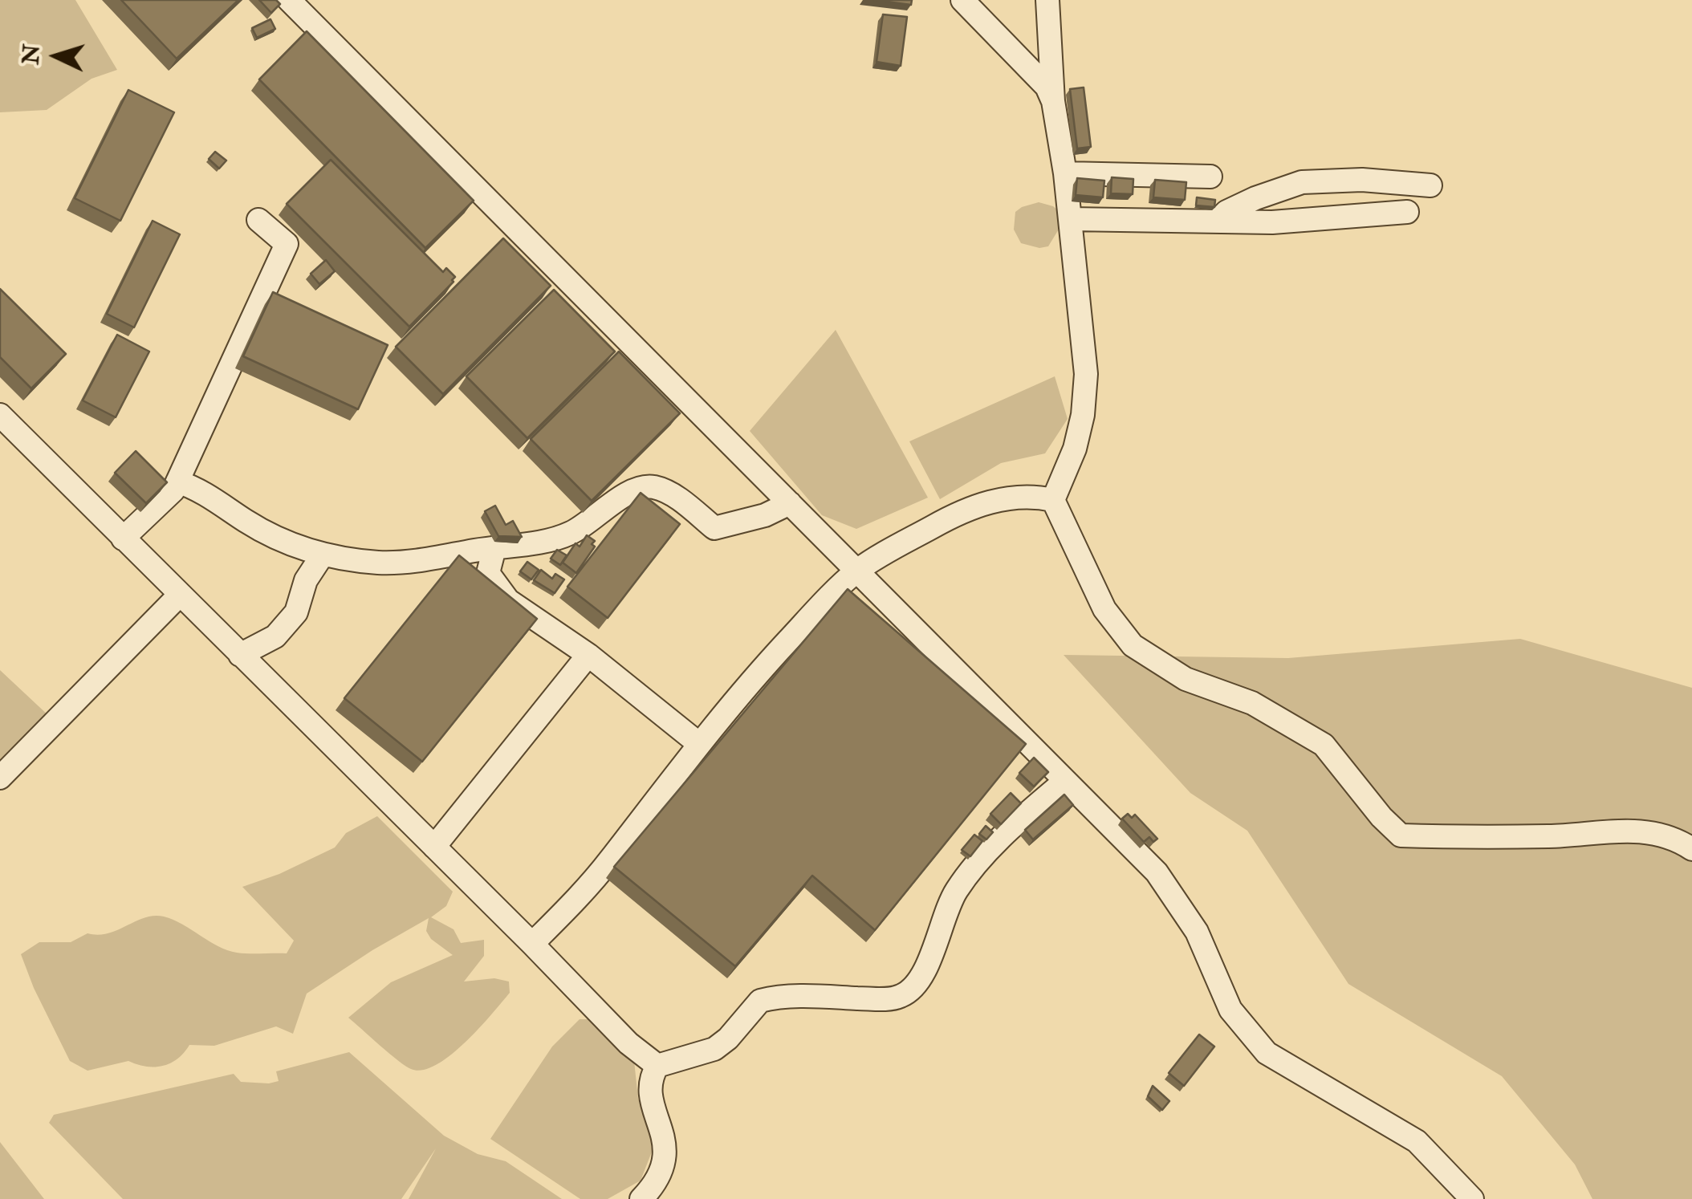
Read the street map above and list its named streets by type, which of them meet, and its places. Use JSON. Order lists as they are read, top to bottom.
{
  "north": "left"
}
